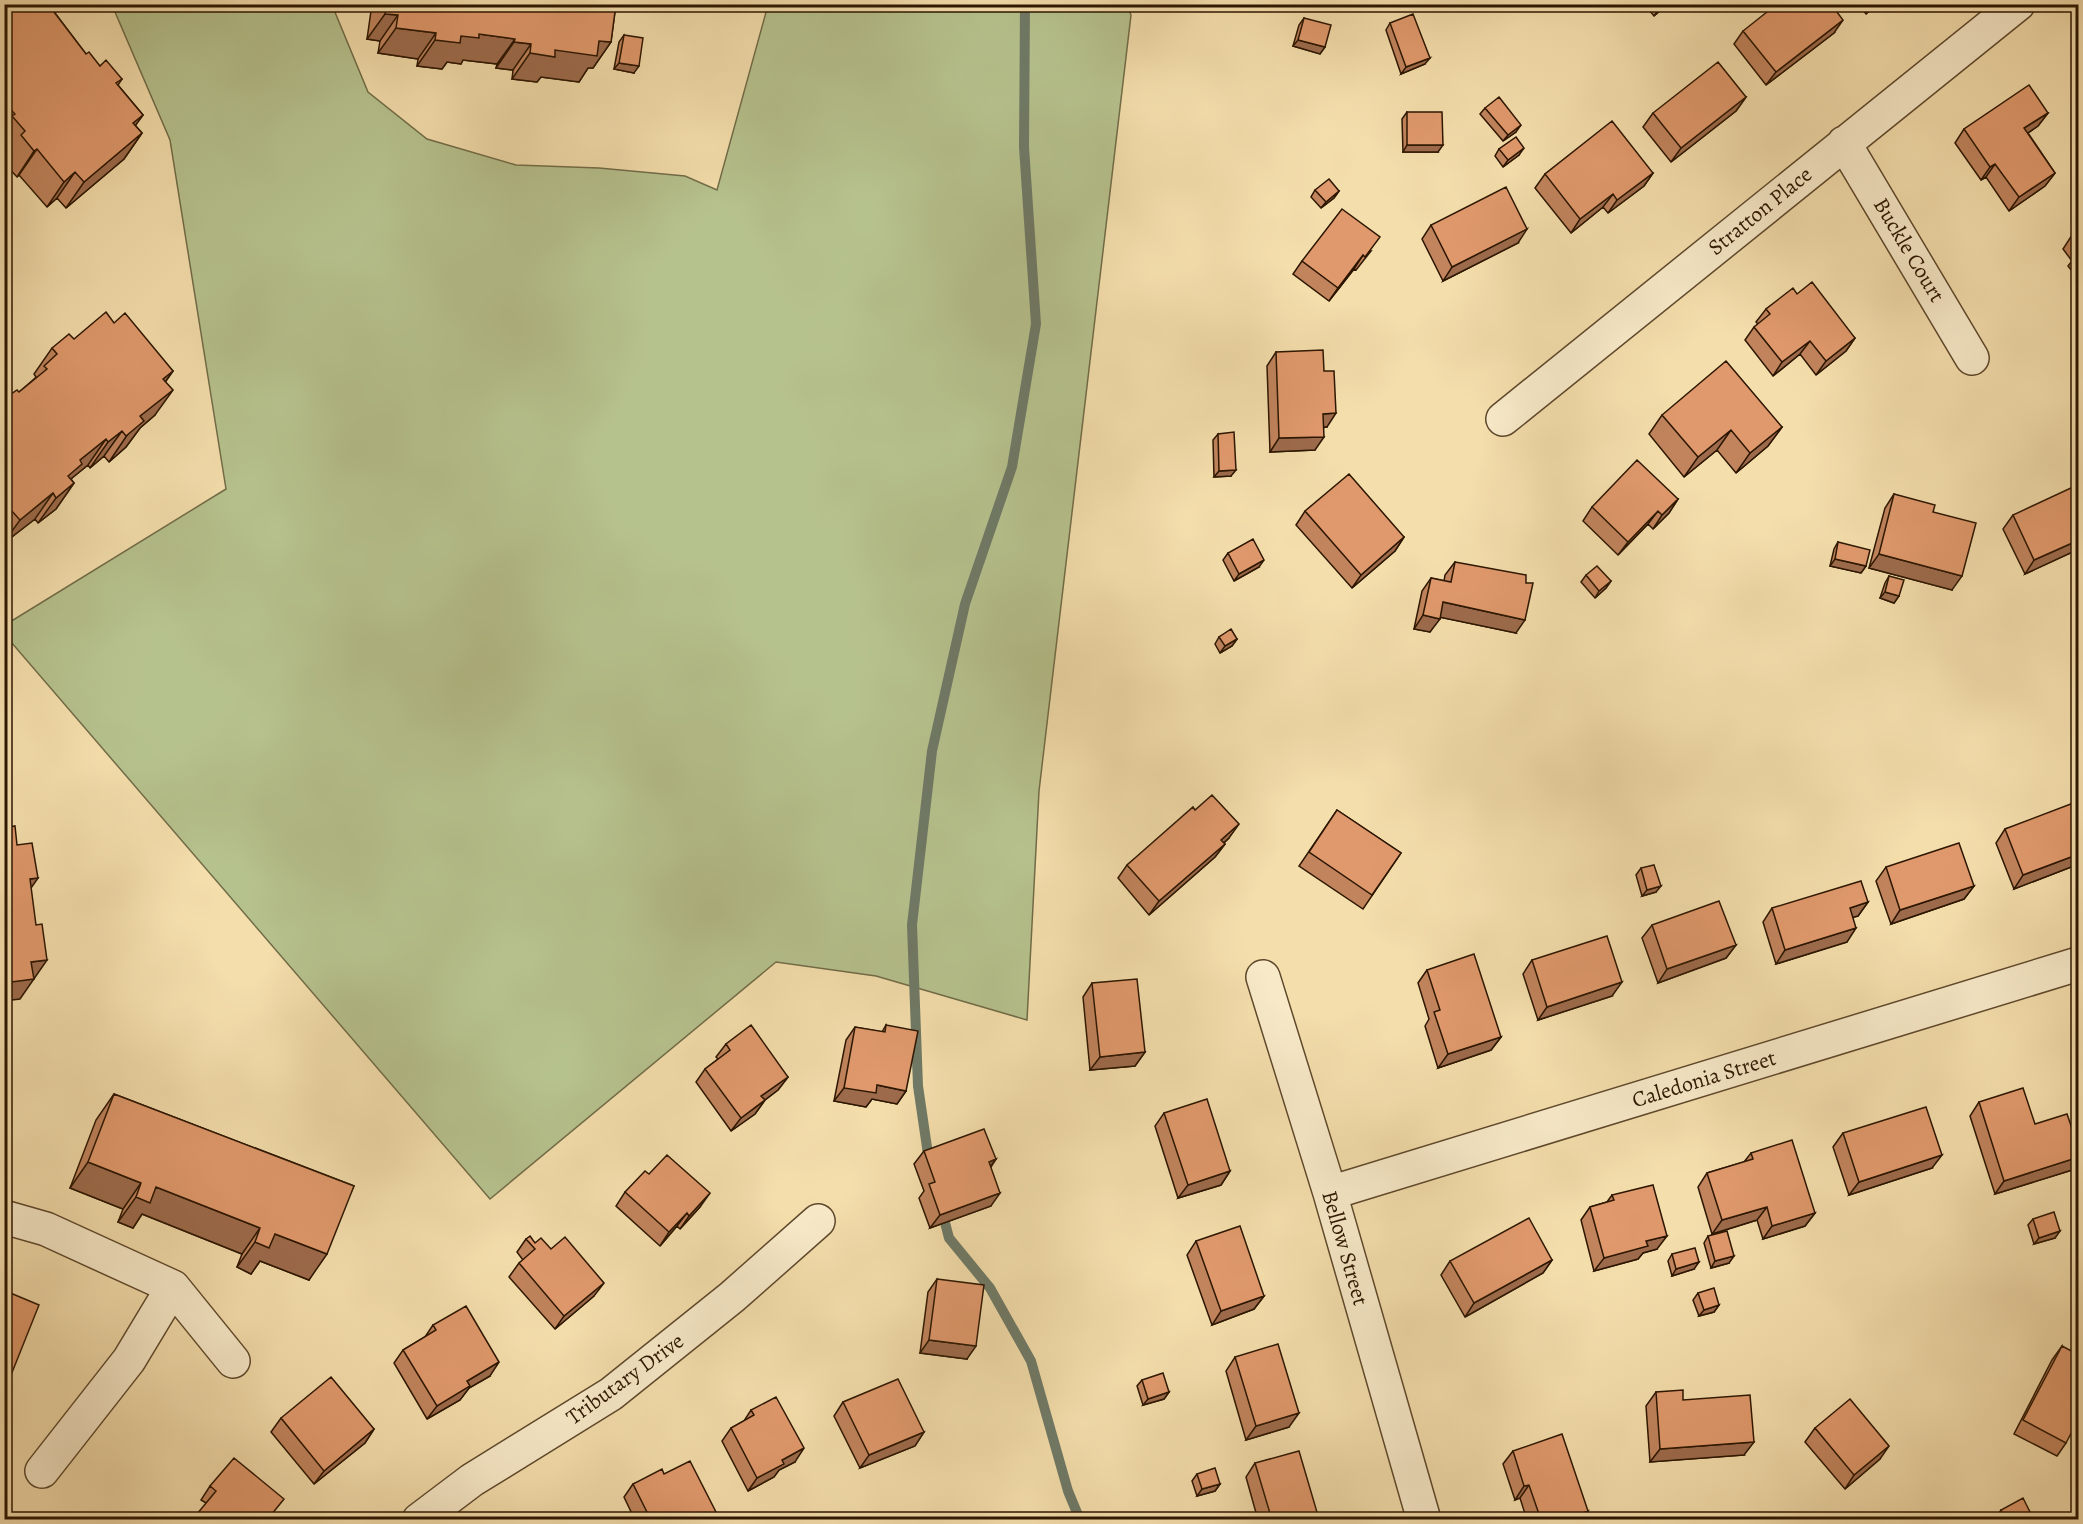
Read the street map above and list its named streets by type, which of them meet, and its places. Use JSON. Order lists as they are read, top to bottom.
{
  "streets": {
    "street": [
      "Stratton Place",
      "Buckle Court",
      "Caledonia Street",
      "Bellow Street",
      "Tributary Drive"
    ]
  },
  "crossings": [
    ["Stratton Place", "Buckle Court"],
    ["Caledonia Street", "Bellow Street"]
  ]
}
